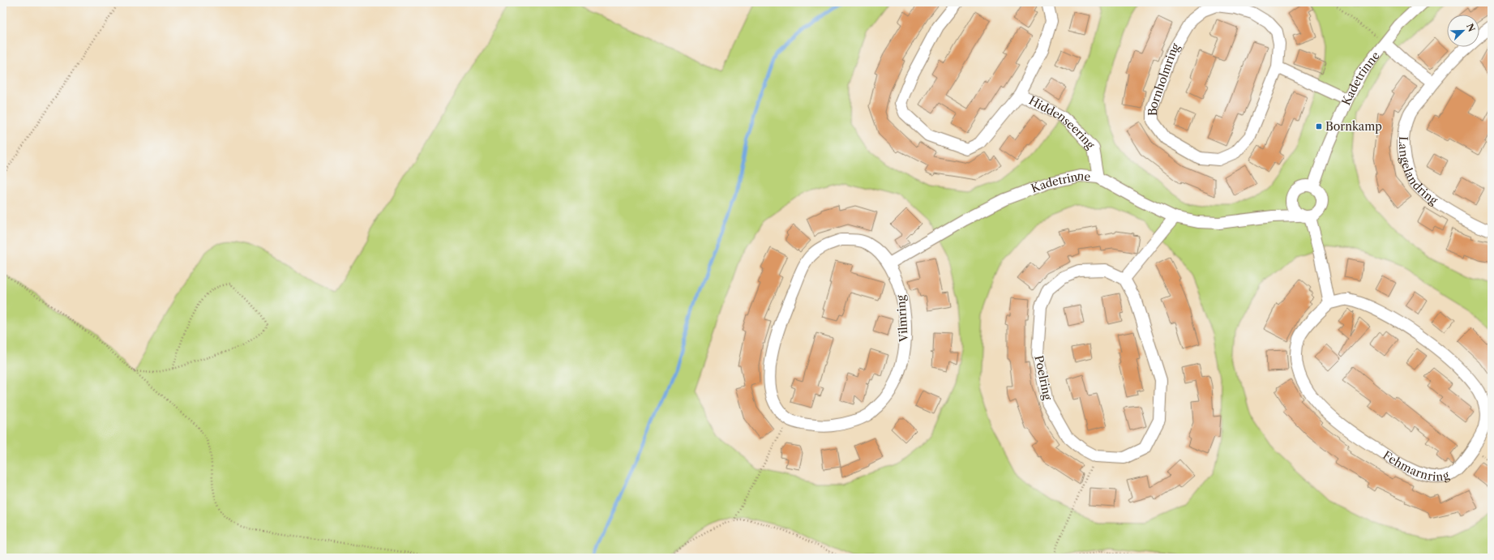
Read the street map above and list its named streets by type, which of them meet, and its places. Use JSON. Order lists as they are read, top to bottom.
{
  "streets": {
    "street": [
      "Kadetrinne",
      "Bornholmring",
      "Hiddenseering",
      "Langelandring",
      "Vilmring",
      "Poelring",
      "Fehmarnring"
    ]
  },
  "crossings": [
    ["Kadetrinne", "Hiddenseering"],
    ["Kadetrinne", "Vilmring"]
  ],
  "places": {
    "transit": ["Bornkamp"]
  },
  "north": "top right"
}
